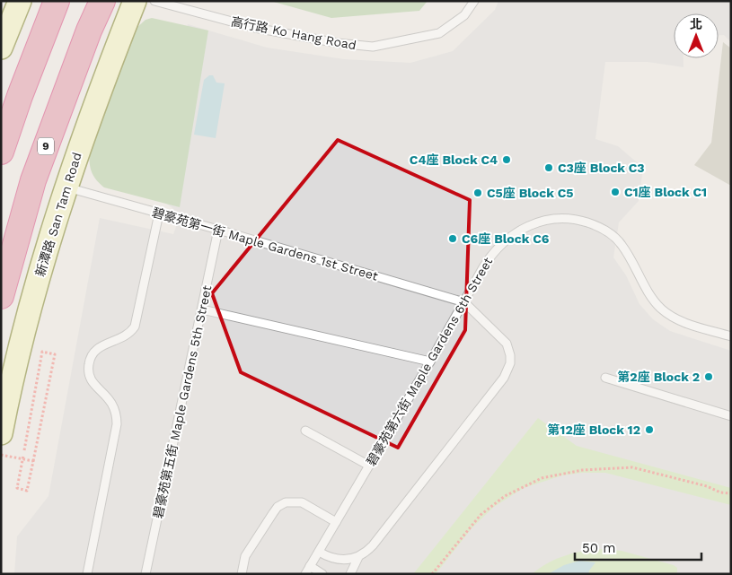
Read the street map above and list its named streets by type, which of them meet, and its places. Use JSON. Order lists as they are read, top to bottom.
{
  "streets": {
    "highway": ["9"],
    "street": ["新潭路 San Tam Road"],
    "lane": [
      "高行路 Ko Hang Road",
      "碧豪苑第一街 Maple Gardens 1st Street",
      "碧豪苑第六街 Maple Gardens 6th Street",
      "碧豪苑第五街 Maple Gardens 5th Street"
    ]
  },
  "crossings": [
    ["新潭路 San Tam Road", "碧豪苑第一街 Maple Gardens 1st Street"],
    ["碧豪苑第一街 Maple Gardens 1st Street", "碧豪苑第六街 Maple Gardens 6th Street"],
    ["碧豪苑第一街 Maple Gardens 1st Street", "碧豪苑第五街 Maple Gardens 5th Street"]
  ],
  "places": [
    "C4座 Block C4",
    "C3座 Block C3",
    "C1座 Block C1",
    "C5座 Block C5",
    "C6座 Block C6",
    "第2座 Block 2",
    "第12座 Block 12"
  ],
  "scale_bar": "50 m",
  "north": "top"
}
